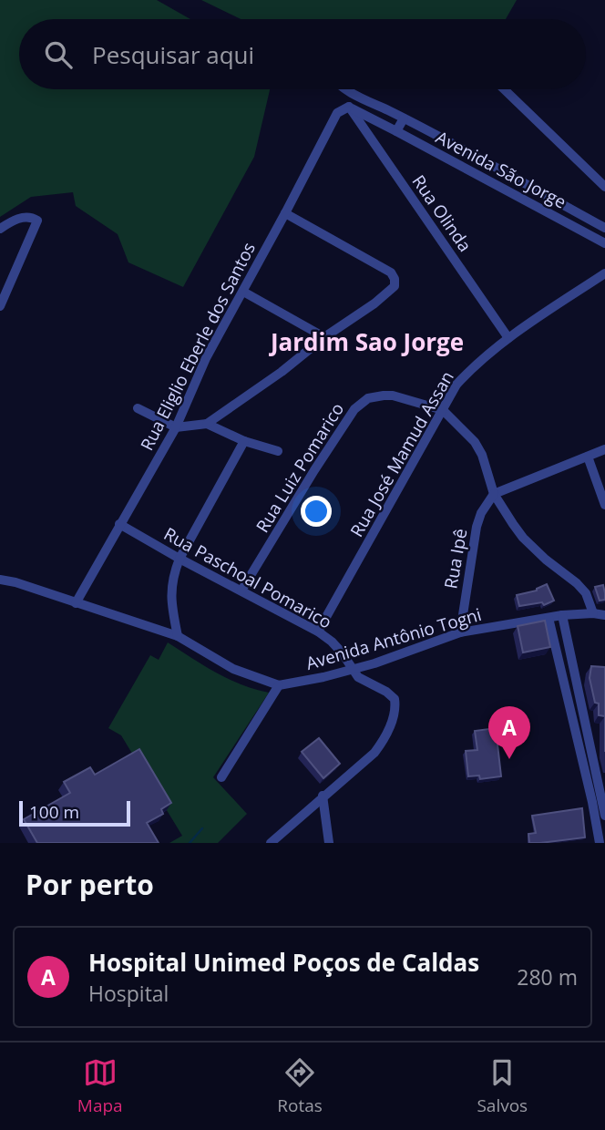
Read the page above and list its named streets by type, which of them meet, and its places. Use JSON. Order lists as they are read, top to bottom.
{
  "streets": {
    "street": [
      "Avenida São Jorge",
      "Rua Olinda",
      "Rua Eliglio Eberle dos Santos",
      "Rua José Mamud Assan",
      "Rua Luiz Pomarico",
      "Rua Ipê",
      "Rua Paschoal Pomarico",
      "Avenida Antônio Togni"
    ]
  },
  "crossings": [
    ["Avenida São Jorge", "Rua Olinda"],
    ["Avenida São Jorge", "Rua Eliglio Eberle dos Santos"],
    ["Rua Olinda", "Rua Eliglio Eberle dos Santos"],
    ["Rua Olinda", "Rua José Mamud Assan"],
    ["Rua Eliglio Eberle dos Santos", "Rua Paschoal Pomarico"],
    ["Rua José Mamud Assan", "Rua Luiz Pomarico"],
    ["Rua José Mamud Assan", "Rua Paschoal Pomarico"],
    ["Rua Luiz Pomarico", "Rua Paschoal Pomarico"],
    ["Rua Ipê", "Avenida Antônio Togni"],
    ["Rua Paschoal Pomarico", "Avenida Antônio Togni"]
  ],
  "districts": ["Jardim Sao Jorge"],
  "scale_bar": "100 m",
  "page": {
    "search": "Pesquisar aqui",
    "pins": "A",
    "scale": "100 m",
    "heading": "Por perto",
    "list": [
      {
        "mark": "A",
        "name": "Hospital Unimed Poços de Caldas",
        "note": "Hospital",
        "value": "280 m"
      }
    ],
    "nav": ["Mapa", "Rotas", "Salvos"]
  }
}
